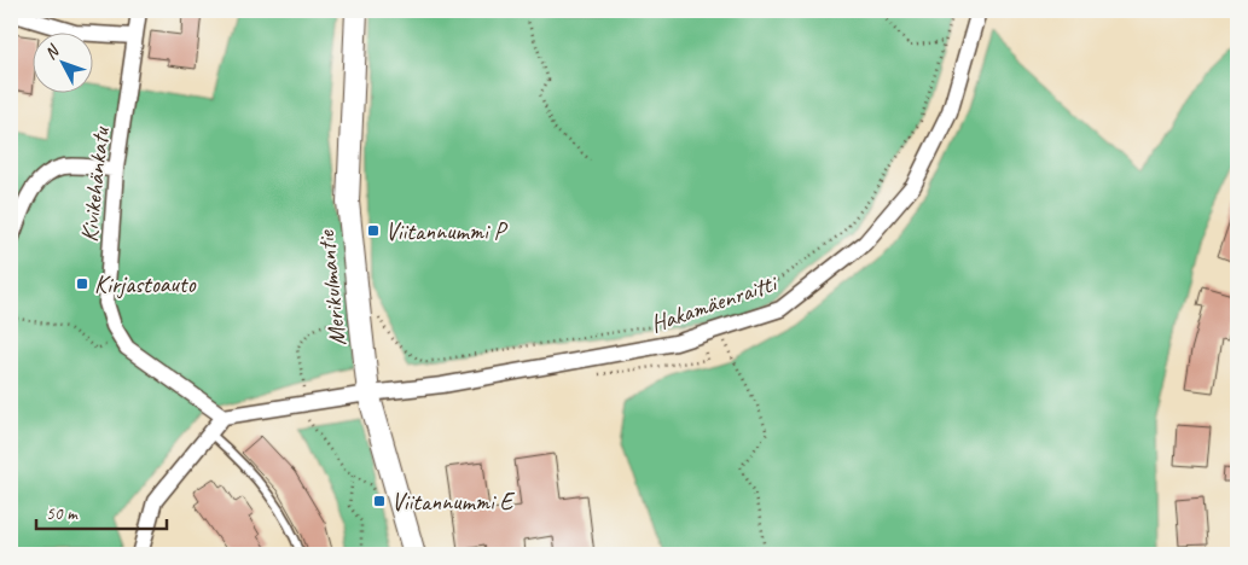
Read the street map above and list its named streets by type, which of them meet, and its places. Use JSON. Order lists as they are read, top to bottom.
{
  "streets": {
    "street": ["Kivikehänkatu", "Merikulmantie", "Hakamäenraitti"]
  },
  "crossings": [
    ["Merikulmantie", "Hakamäenraitti"]
  ],
  "places": {
    "transit": ["Viitannummi P", "Kirjastoauto", "Viitannummi E"]
  },
  "scale_bar": "50 m",
  "north": "top left"
}
